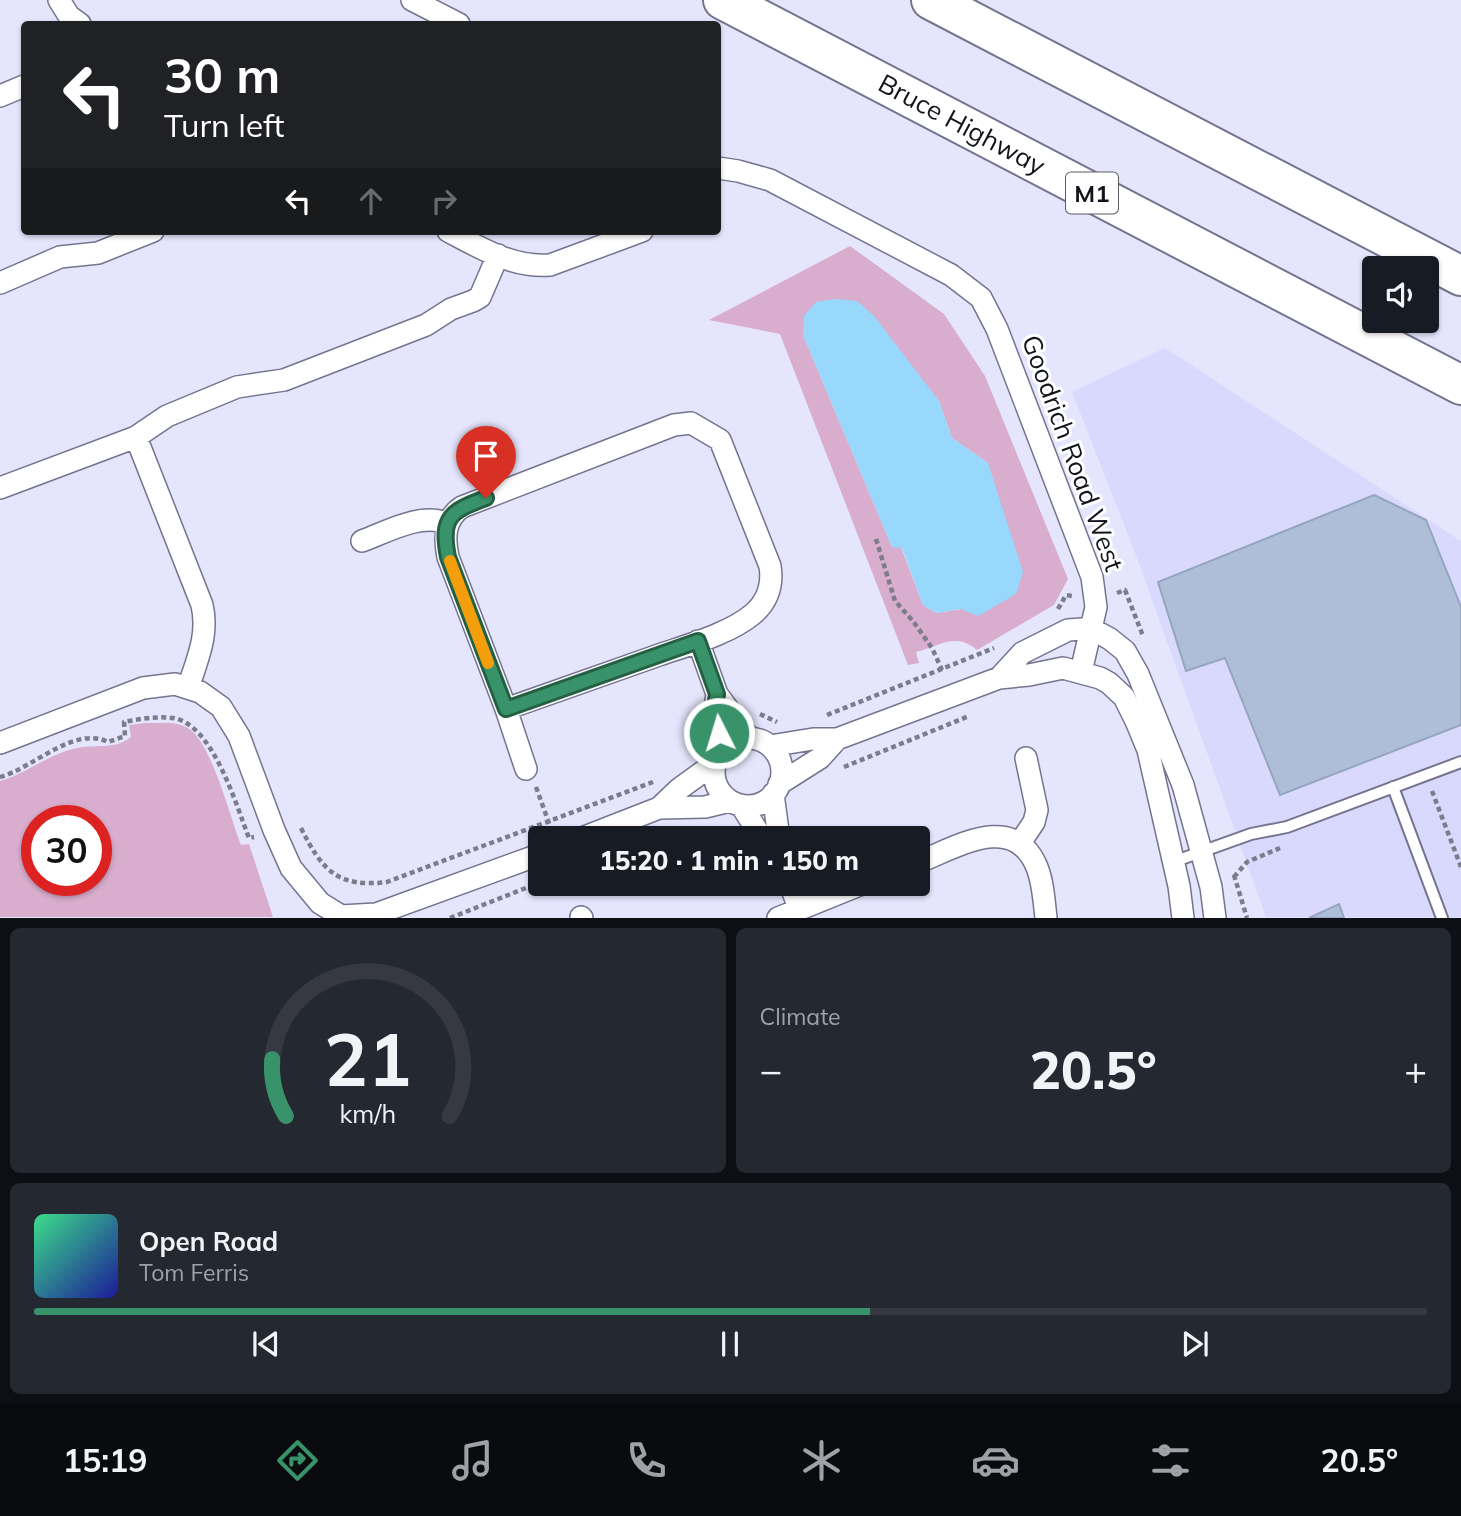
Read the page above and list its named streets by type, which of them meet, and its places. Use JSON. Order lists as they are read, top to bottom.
{
  "streets": {
    "highway": ["Bruce Highway", "M1"],
    "street": ["Goodrich Road West"]
  },
  "page": {
    "turn": ["30 m", "Turn left"],
    "limit": "30",
    "trip": "15:20 · 1 min · 150 m",
    "tile": "Climate",
    "heat": ["−", "20.5°", "+"],
    "song": ["Open Road", "Tom Ferris"],
    "tabs": ["15:19", "20.5°"],
    "gauge": ["21", "km/h"]
  }
}
